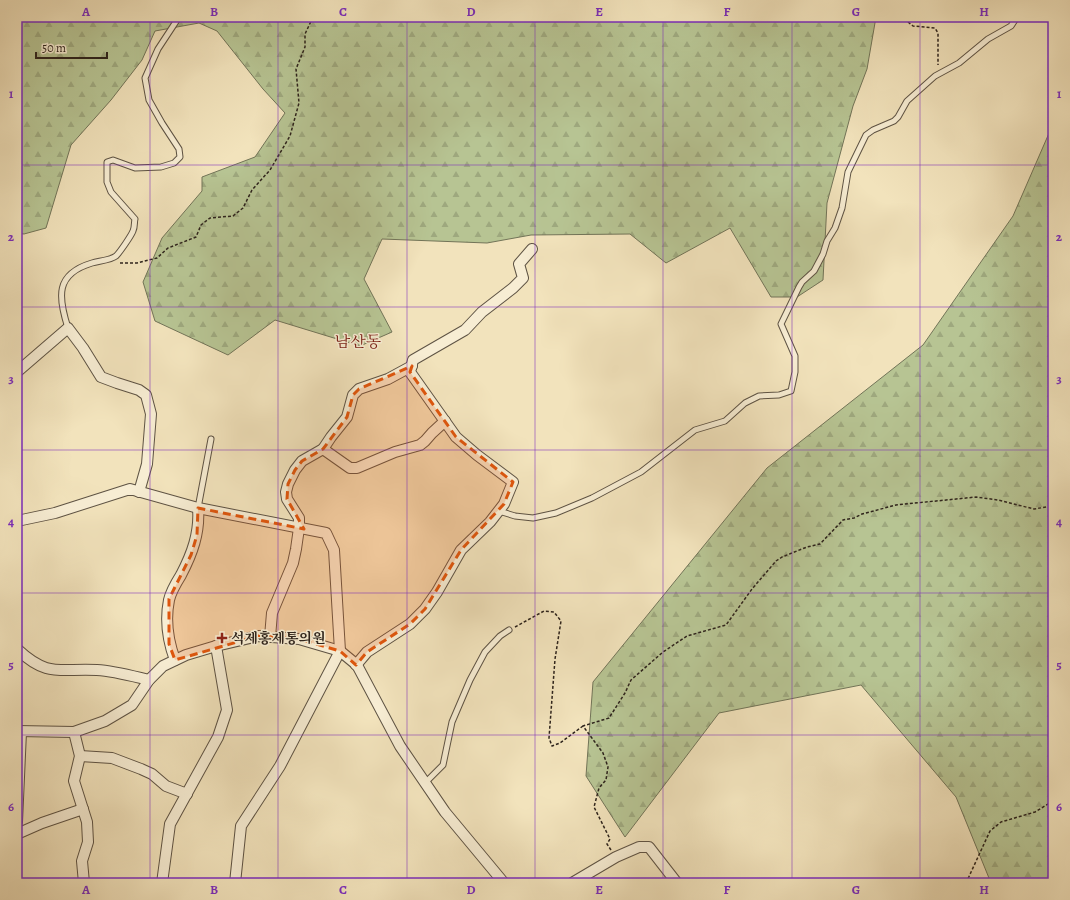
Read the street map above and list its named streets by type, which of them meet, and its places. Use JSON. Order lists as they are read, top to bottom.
{
  "districts": ["남산동"],
  "places": {
    "health": ["석제홍제통의원"]
  },
  "scale_bar": "50 m",
  "grid": {
    "columns": [
      "A",
      "B",
      "C",
      "D",
      "E",
      "F",
      "G",
      "H"
    ],
    "rows": [
      "1",
      "2",
      "3",
      "4",
      "5",
      "6"
    ]
  }
}
